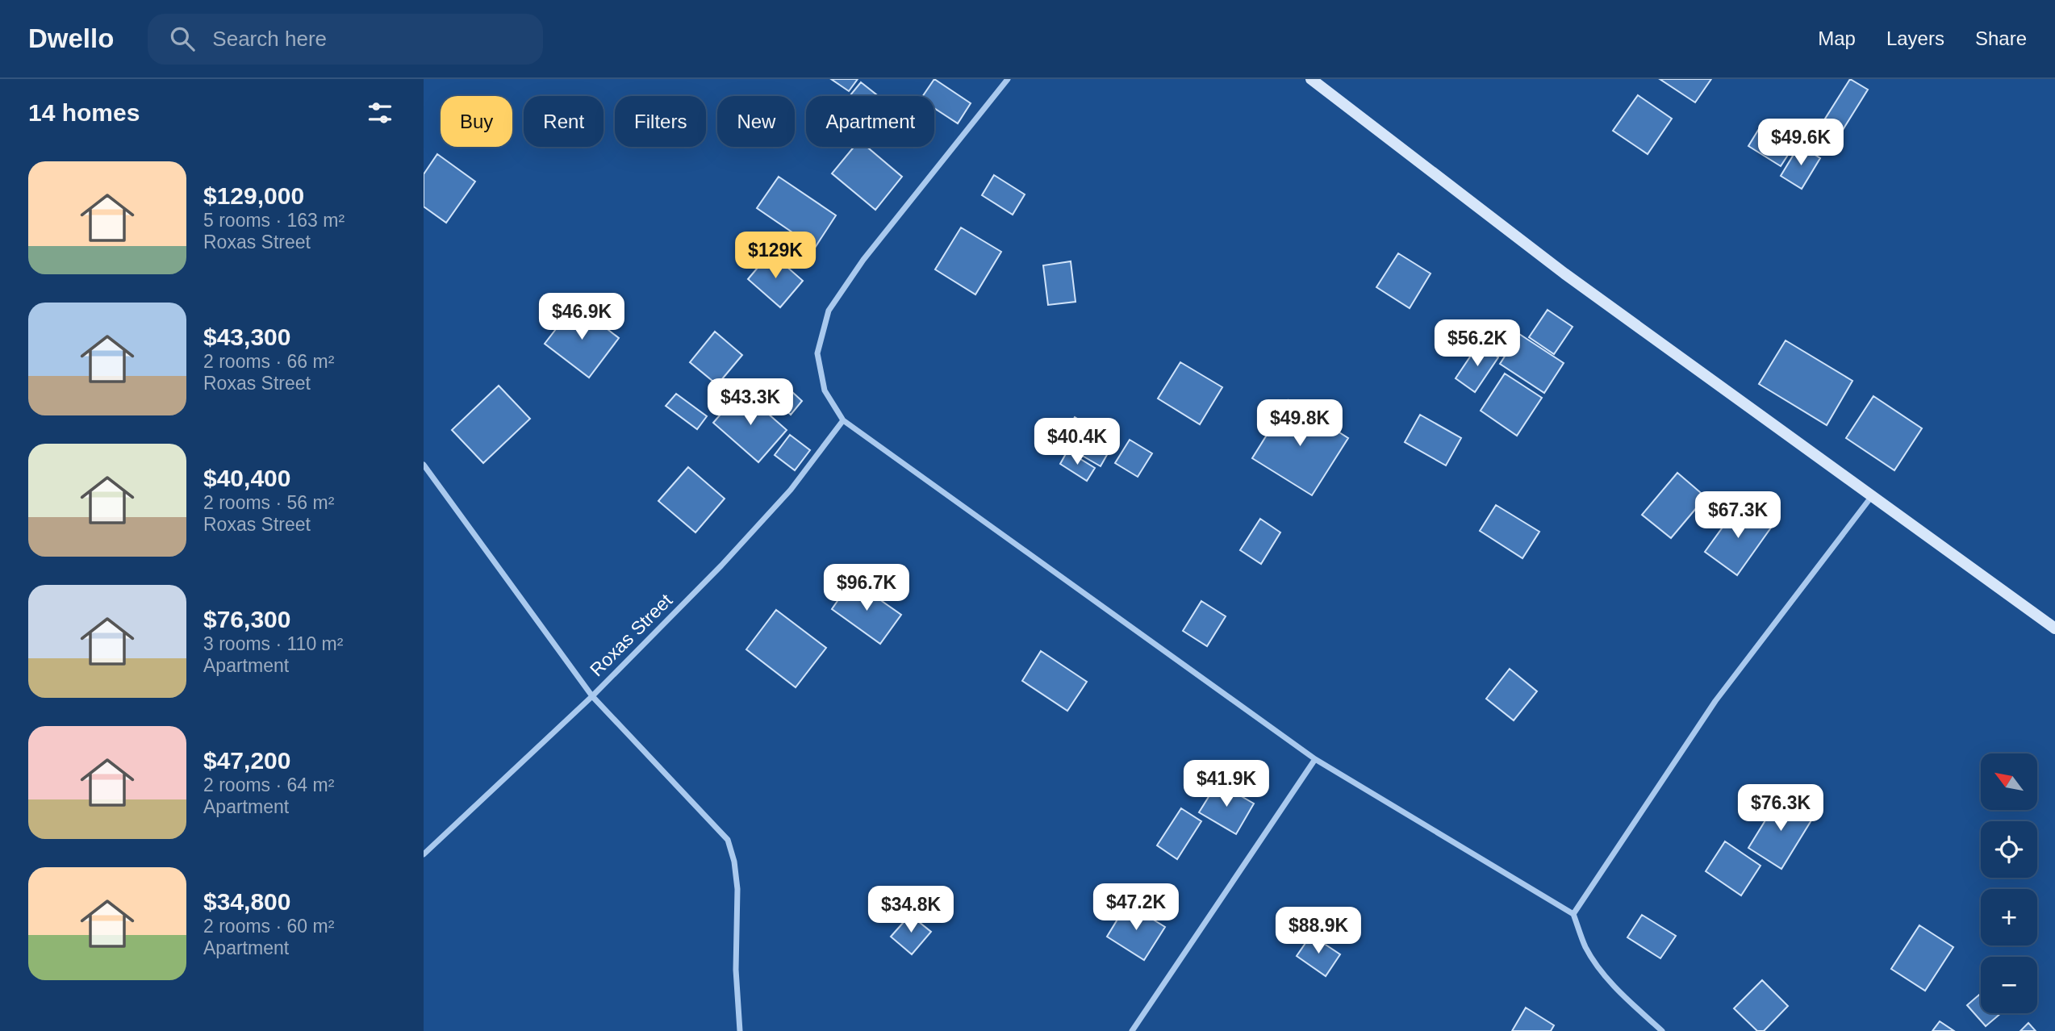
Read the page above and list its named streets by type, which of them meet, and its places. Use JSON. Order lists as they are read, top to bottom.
{
  "streets": {
    "street": ["Roxas Street"]
  },
  "north": "top left",
  "page": {
    "header": "Dwello",
    "search": "Search here",
    "nav": ["Map", "Layers", "Share"],
    "heading": "14 homes",
    "chip": [
      "Buy",
      "Rent",
      "Filters",
      "New",
      "Apartment"
    ],
    "price": [
      "$49.6K",
      "$129K",
      "$46.9K",
      "$56.2K",
      "$43.3K",
      "$49.8K",
      "$40.4K",
      "$67.3K",
      "$96.7K",
      "$41.9K",
      "$76.3K",
      "$47.2K",
      "$34.8K",
      "$88.9K"
    ],
    "list": [
      {
        "name": "$129,000",
        "note": "5 rooms · 163 m² · Roxas Street"
      },
      {
        "name": "$43,300",
        "note": "2 rooms · 66 m² · Roxas Street"
      },
      {
        "name": "$40,400",
        "note": "2 rooms · 56 m² · Roxas Street"
      },
      {
        "name": "$76,300",
        "note": "3 rooms · 110 m² · Apartment"
      },
      {
        "name": "$47,200",
        "note": "2 rooms · 64 m² · Apartment"
      },
      {
        "name": "$34,800",
        "note": "2 rooms · 60 m² · Apartment"
      }
    ],
    "map_buttons": ["+", "−"]
  }
}
